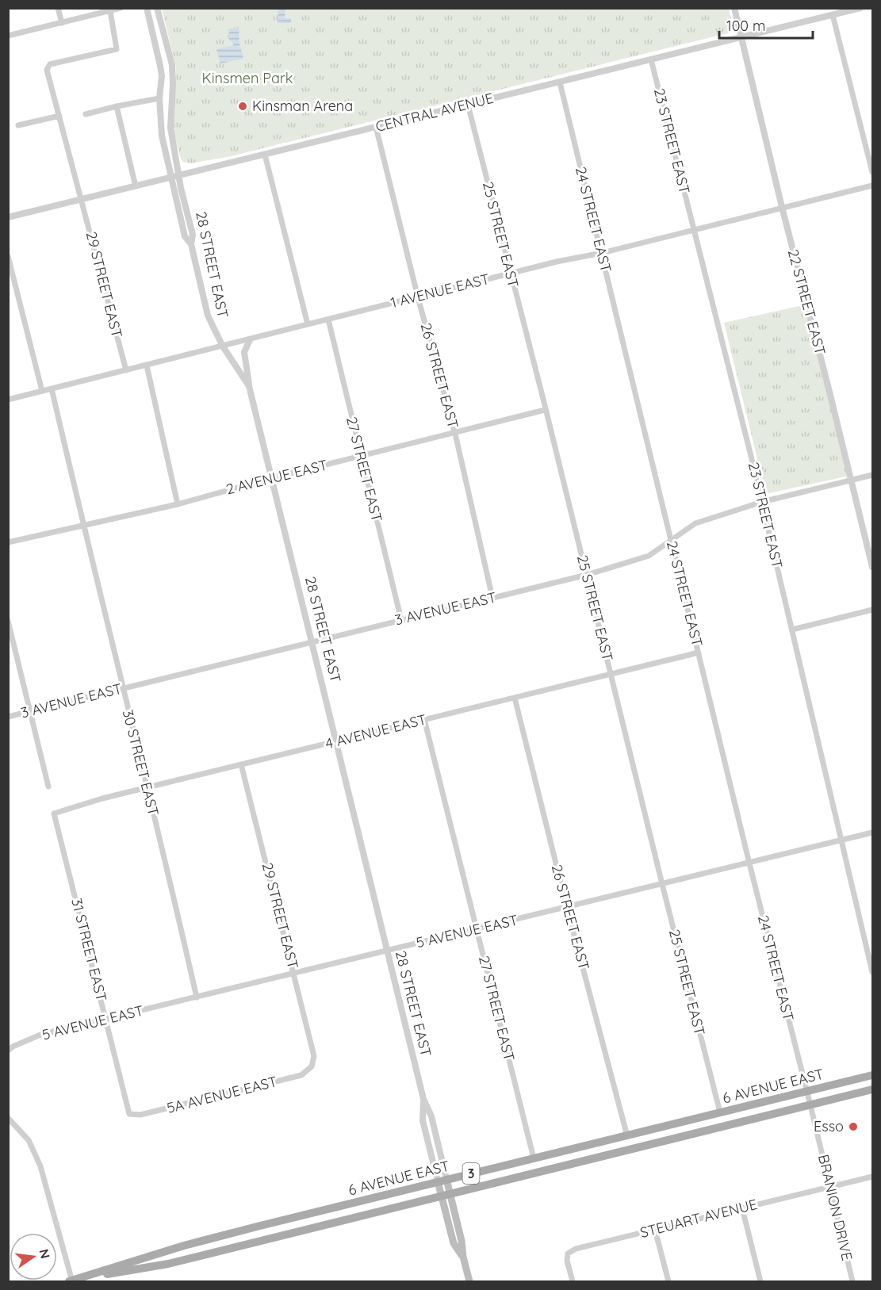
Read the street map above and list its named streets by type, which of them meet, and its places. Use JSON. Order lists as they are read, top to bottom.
{
  "streets": {
    "main road": ["28 STREET EAST", "6 AVENUE EAST", "3"],
    "street": [
      "CENTRAL AVENUE",
      "23 STREET EAST",
      "24 STREET EAST",
      "25 STREET EAST",
      "29 STREET EAST",
      "1 AVENUE EAST",
      "22 STREET EAST",
      "26 STREET EAST",
      "27 STREET EAST",
      "2 AVENUE EAST",
      "3 AVENUE EAST",
      "4 AVENUE EAST",
      "30 STREET EAST",
      "5 AVENUE EAST",
      "31 STREET EAST",
      "5A AVENUE EAST",
      "BRANION DRIVE",
      "STEUART AVENUE"
    ]
  },
  "crossings": [
    ["CENTRAL AVENUE", "23 STREET EAST"],
    ["CENTRAL AVENUE", "24 STREET EAST"],
    ["CENTRAL AVENUE", "25 STREET EAST"],
    ["CENTRAL AVENUE", "28 STREET EAST"],
    ["CENTRAL AVENUE", "29 STREET EAST"],
    ["CENTRAL AVENUE", "22 STREET EAST"],
    ["CENTRAL AVENUE", "26 STREET EAST"],
    ["23 STREET EAST", "1 AVENUE EAST"],
    ["23 STREET EAST", "3 AVENUE EAST"],
    ["23 STREET EAST", "5 AVENUE EAST"],
    ["24 STREET EAST", "1 AVENUE EAST"],
    ["24 STREET EAST", "3 AVENUE EAST"],
    ["24 STREET EAST", "4 AVENUE EAST"],
    ["24 STREET EAST", "5 AVENUE EAST"],
    ["24 STREET EAST", "6 AVENUE EAST"],
    ["24 STREET EAST", "BRANION DRIVE"],
    ["25 STREET EAST", "1 AVENUE EAST"],
    ["25 STREET EAST", "2 AVENUE EAST"],
    ["25 STREET EAST", "3 AVENUE EAST"],
    ["25 STREET EAST", "4 AVENUE EAST"],
    ["25 STREET EAST", "5 AVENUE EAST"],
    ["25 STREET EAST", "6 AVENUE EAST"],
    ["28 STREET EAST", "1 AVENUE EAST"],
    ["28 STREET EAST", "2 AVENUE EAST"],
    ["28 STREET EAST", "3 AVENUE EAST"],
    ["28 STREET EAST", "4 AVENUE EAST"],
    ["28 STREET EAST", "5 AVENUE EAST"],
    ["28 STREET EAST", "6 AVENUE EAST"],
    ["29 STREET EAST", "1 AVENUE EAST"],
    ["29 STREET EAST", "4 AVENUE EAST"],
    ["29 STREET EAST", "5 AVENUE EAST"],
    ["29 STREET EAST", "5A AVENUE EAST"],
    ["1 AVENUE EAST", "22 STREET EAST"],
    ["1 AVENUE EAST", "26 STREET EAST"],
    ["1 AVENUE EAST", "27 STREET EAST"],
    ["1 AVENUE EAST", "30 STREET EAST"],
    ["22 STREET EAST", "3 AVENUE EAST"],
    ["26 STREET EAST", "2 AVENUE EAST"],
    ["26 STREET EAST", "3 AVENUE EAST"],
    ["26 STREET EAST", "4 AVENUE EAST"],
    ["26 STREET EAST", "5 AVENUE EAST"],
    ["26 STREET EAST", "6 AVENUE EAST"],
    ["27 STREET EAST", "2 AVENUE EAST"],
    ["27 STREET EAST", "3 AVENUE EAST"],
    ["27 STREET EAST", "4 AVENUE EAST"],
    ["27 STREET EAST", "5 AVENUE EAST"],
    ["27 STREET EAST", "6 AVENUE EAST"],
    ["2 AVENUE EAST", "30 STREET EAST"],
    ["3 AVENUE EAST", "30 STREET EAST"],
    ["4 AVENUE EAST", "30 STREET EAST"],
    ["4 AVENUE EAST", "31 STREET EAST"],
    ["30 STREET EAST", "5 AVENUE EAST"],
    ["5 AVENUE EAST", "31 STREET EAST"],
    ["31 STREET EAST", "5A AVENUE EAST"],
    ["6 AVENUE EAST", "BRANION DRIVE"],
    ["BRANION DRIVE", "STEUART AVENUE"]
  ],
  "parks": ["Kinsmen Park"],
  "places": ["Kinsman Arena", "Esso"],
  "scale_bar": "100 m",
  "north": "right"
}
